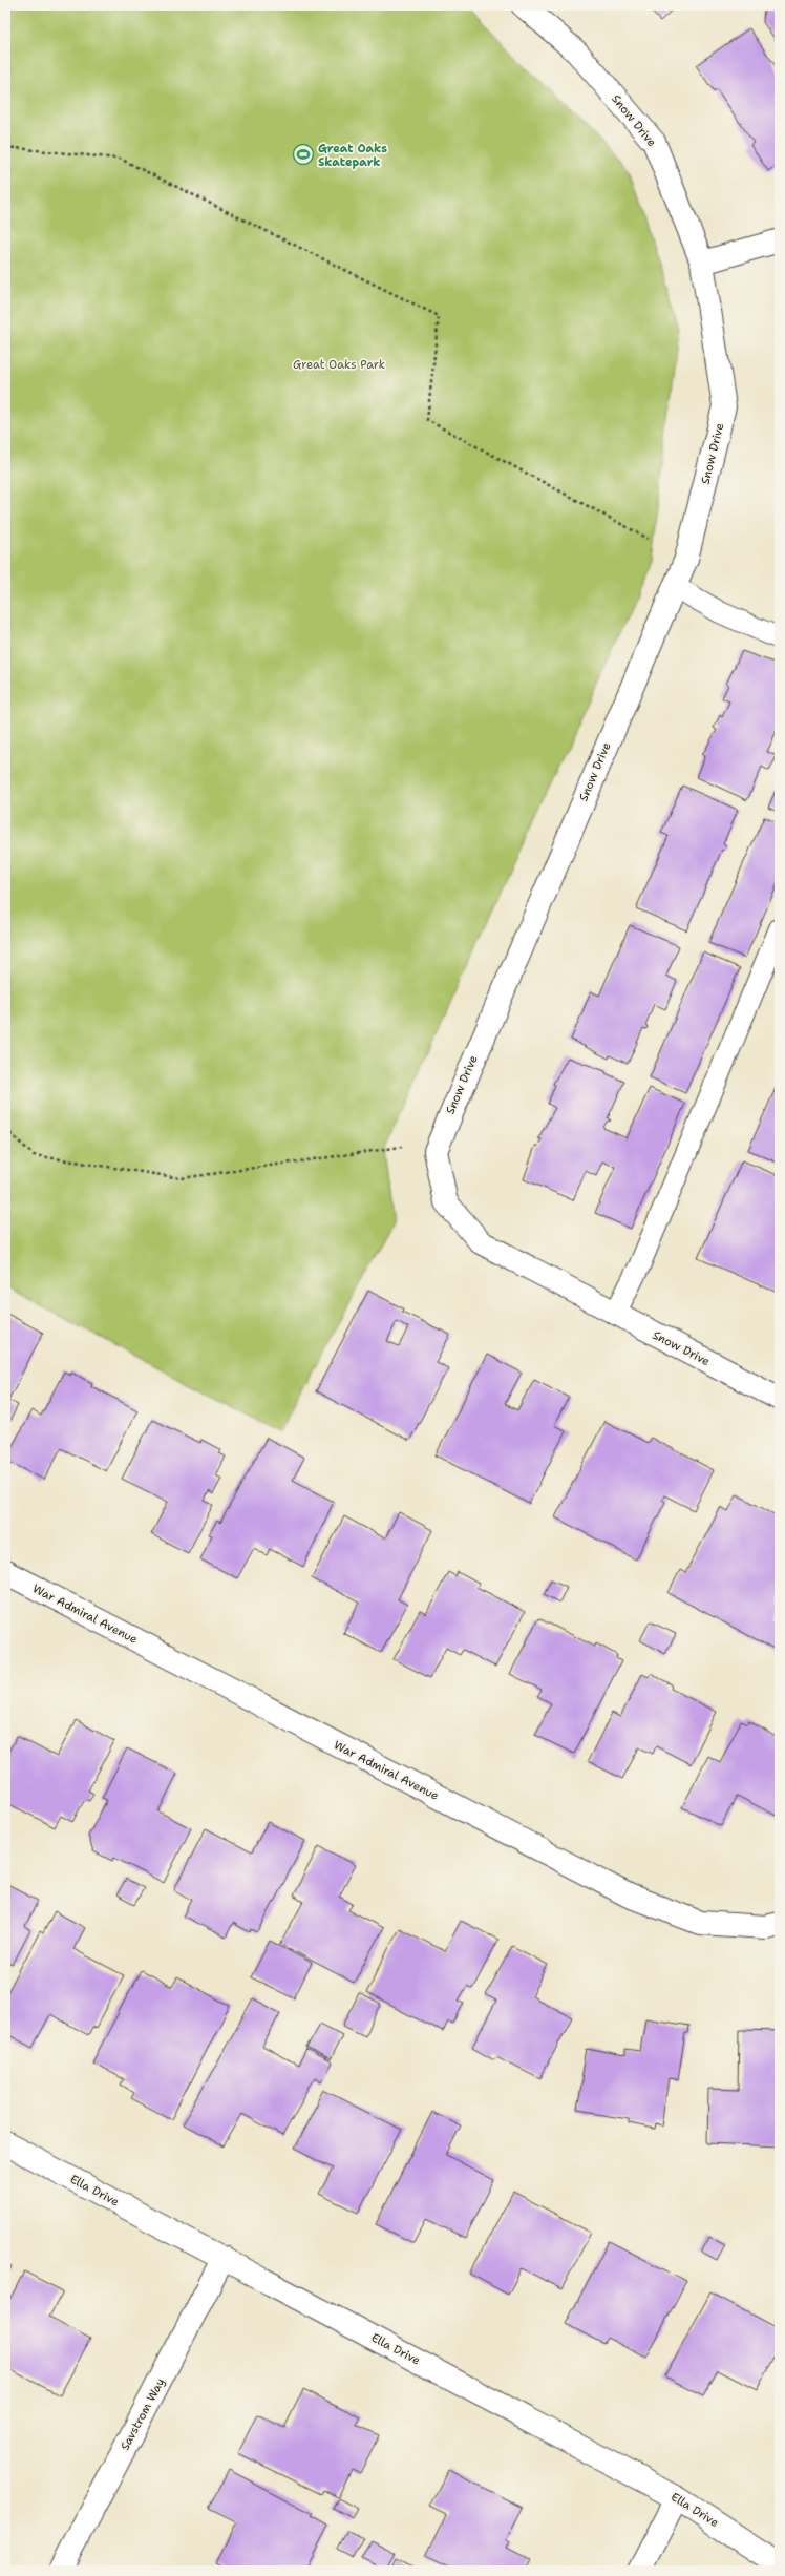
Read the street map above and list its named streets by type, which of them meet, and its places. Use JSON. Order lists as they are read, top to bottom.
{
  "streets": {
    "street": [
      "Snow Drive",
      "War Admiral Avenue",
      "Ella Drive",
      "Savstrom Way"
    ]
  },
  "crossings": [
    ["Ella Drive", "Savstrom Way"]
  ],
  "parks": ["Great Oaks Park"],
  "places": {
    "sports": ["Great Oaks Skatepark"]
  }
}
